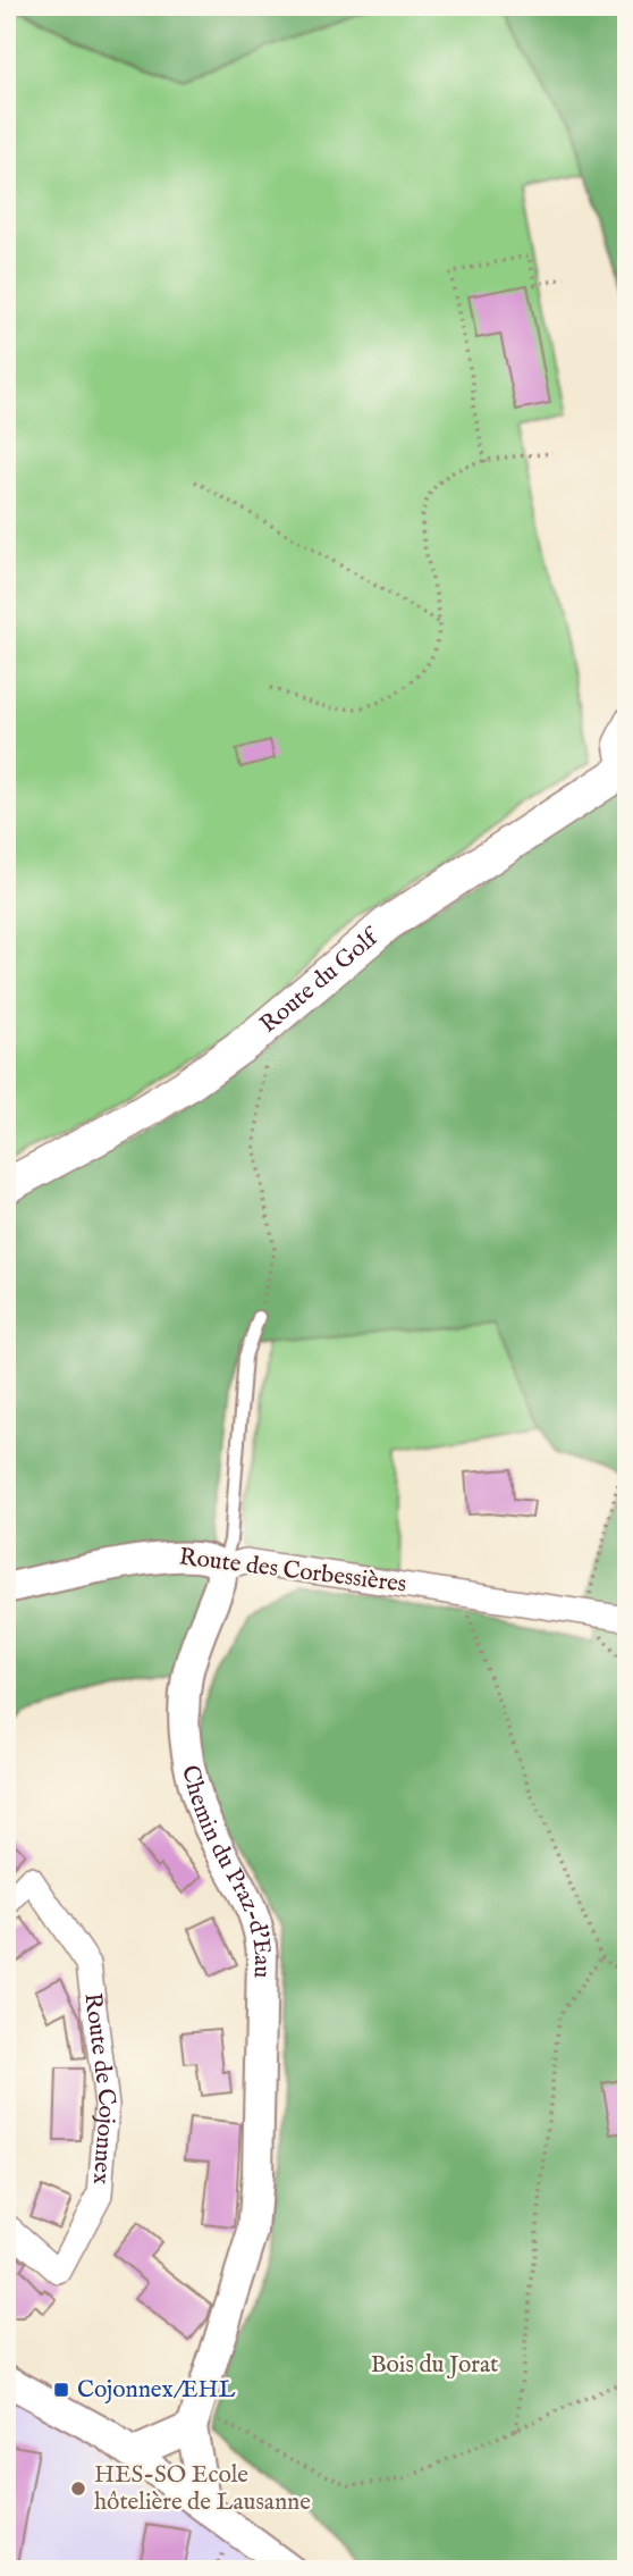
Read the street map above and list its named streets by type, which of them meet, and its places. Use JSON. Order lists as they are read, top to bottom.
{
  "streets": {
    "main road": ["Route du Golf"],
    "street": ["Route des Corbessières", "Chemin du Praz-d'Eau", "Route de Cojonnex"]
  },
  "crossings": [
    ["Route des Corbessières", "Chemin du Praz-d'Eau"]
  ],
  "parks": ["Bois du Jorat"],
  "places": {
    "transit": ["Cojonnex/EHL"],
    "other": ["HES-SO Ecole hôtelière de Lausanne"]
  }
}
